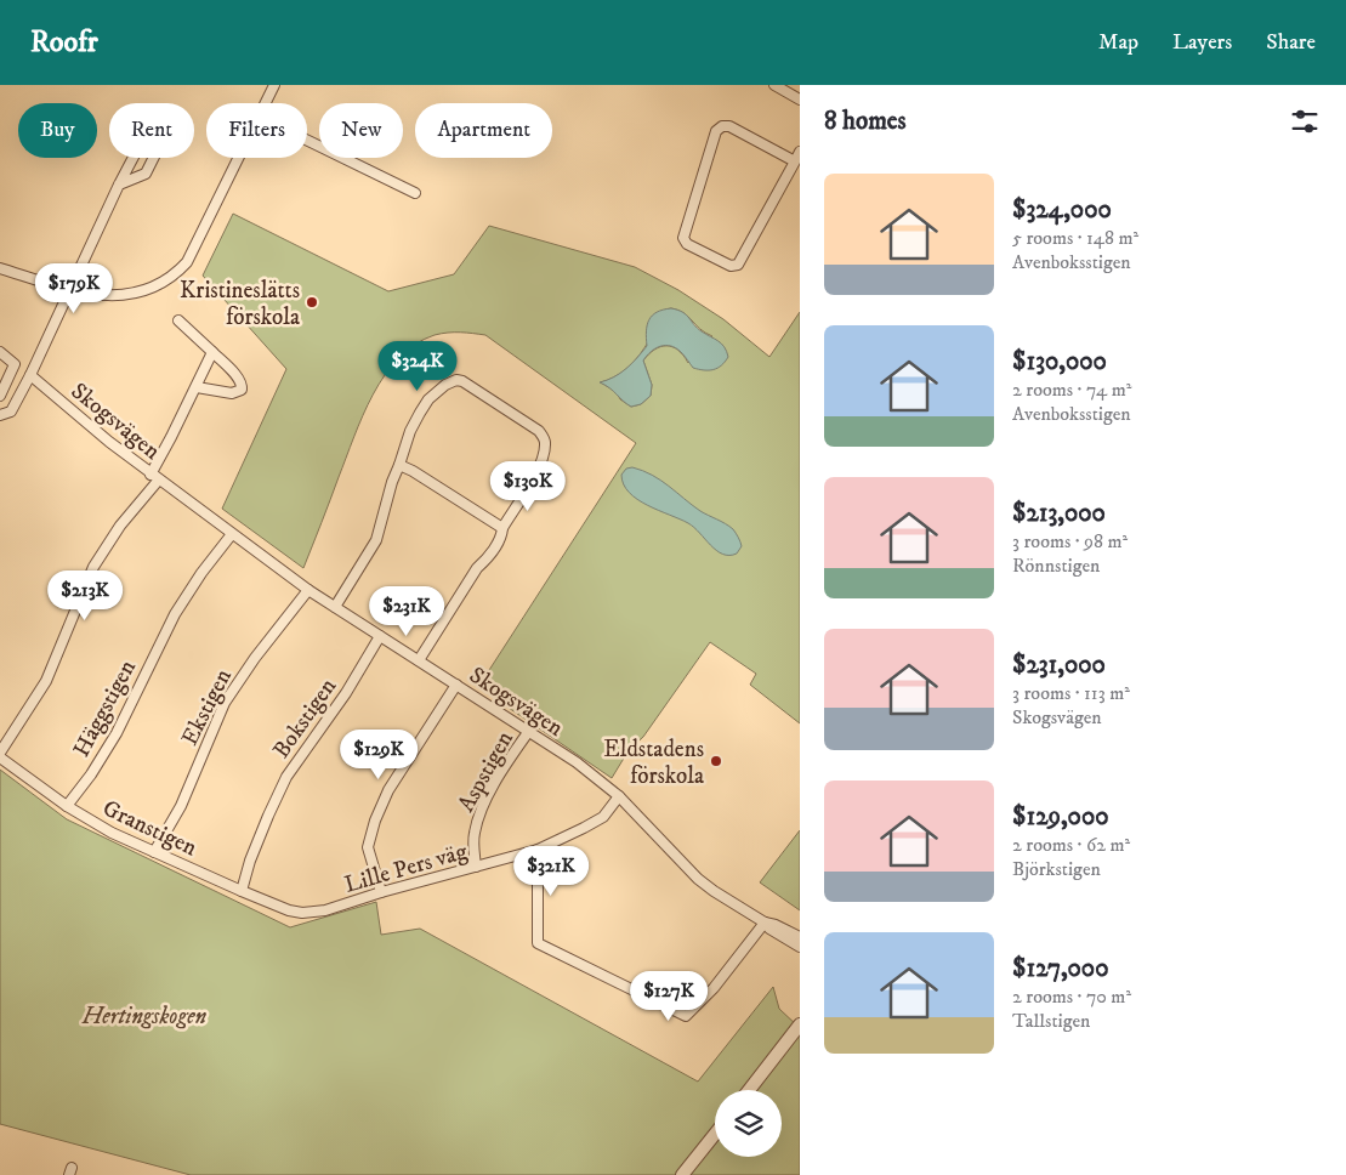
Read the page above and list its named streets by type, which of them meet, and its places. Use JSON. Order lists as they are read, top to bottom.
{
  "streets": {
    "street": [
      "Skogsvägen",
      "Ekstigen",
      "Häggstigen",
      "Bokstigen",
      "Aspstigen",
      "Granstigen",
      "Lille Pers väg"
    ]
  },
  "crossings": [
    ["Skogsvägen", "Ekstigen"],
    ["Skogsvägen", "Häggstigen"],
    ["Skogsvägen", "Bokstigen"],
    ["Skogsvägen", "Aspstigen"],
    ["Skogsvägen", "Lille Pers väg"],
    ["Ekstigen", "Granstigen"],
    ["Häggstigen", "Granstigen"],
    ["Bokstigen", "Granstigen"],
    ["Aspstigen", "Lille Pers väg"],
    ["Granstigen", "Lille Pers väg"]
  ],
  "parks": ["Hertingskogen"],
  "places": ["Kristineslätts förskola", "Eldstadens förskola"],
  "page": {
    "header": "Roofr",
    "nav": ["Map", "Layers", "Share"],
    "heading": "8 homes",
    "chip": [
      "Buy",
      "Rent",
      "Filters",
      "New",
      "Apartment"
    ],
    "list": [
      {
        "name": "$324,000",
        "note": "5 rooms · 148 m² · Avenboksstigen"
      },
      {
        "name": "$130,000",
        "note": "2 rooms · 74 m² · Avenboksstigen"
      },
      {
        "name": "$213,000",
        "note": "3 rooms · 98 m² · Rönnstigen"
      },
      {
        "name": "$231,000",
        "note": "3 rooms · 113 m² · Skogsvägen"
      },
      {
        "name": "$129,000",
        "note": "2 rooms · 62 m² · Björkstigen"
      },
      {
        "name": "$127,000",
        "note": "2 rooms · 70 m² · Tallstigen"
      }
    ],
    "price": [
      "$179K",
      "$324K",
      "$130K",
      "$213K",
      "$231K",
      "$129K",
      "$321K",
      "$127K"
    ]
  }
}
